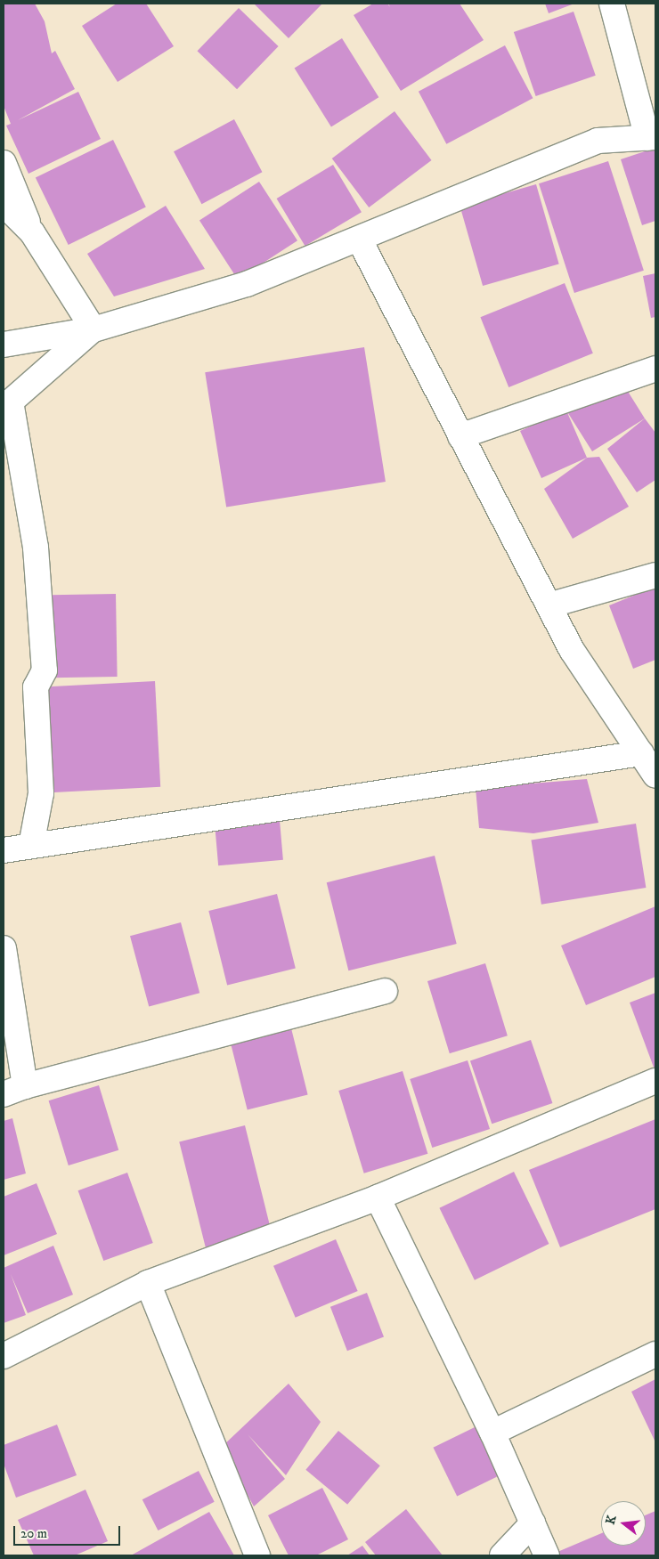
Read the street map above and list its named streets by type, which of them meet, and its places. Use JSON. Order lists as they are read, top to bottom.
{
  "scale_bar": "20 m",
  "north": "left"
}
